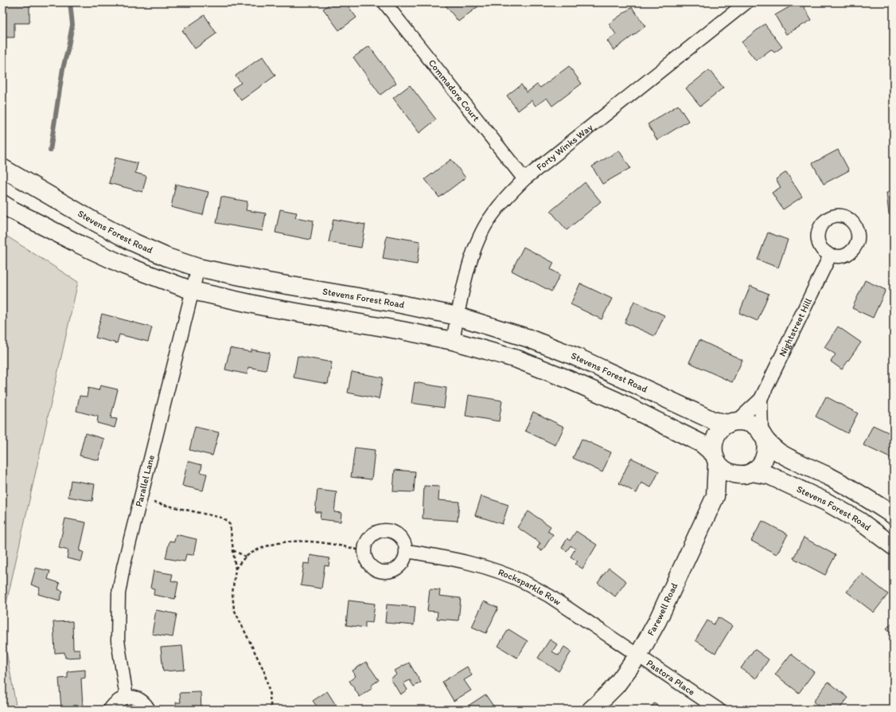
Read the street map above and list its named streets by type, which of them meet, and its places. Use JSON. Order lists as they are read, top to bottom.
{
  "streets": {
    "street": [
      "Commadore Court",
      "Forty Winks Way",
      "Stevens Forest Road",
      "Nightstreet Hill",
      "Parallel Lane",
      "Rocksparkle Row",
      "Farewell Road",
      "Pastora Place"
    ]
  },
  "crossings": [
    ["Commadore Court", "Forty Winks Way"],
    ["Forty Winks Way", "Stevens Forest Road"],
    ["Stevens Forest Road", "Parallel Lane"],
    ["Stevens Forest Road", "Farewell Road"],
    ["Rocksparkle Row", "Farewell Road"],
    ["Rocksparkle Row", "Pastora Place"],
    ["Farewell Road", "Pastora Place"]
  ]
}
